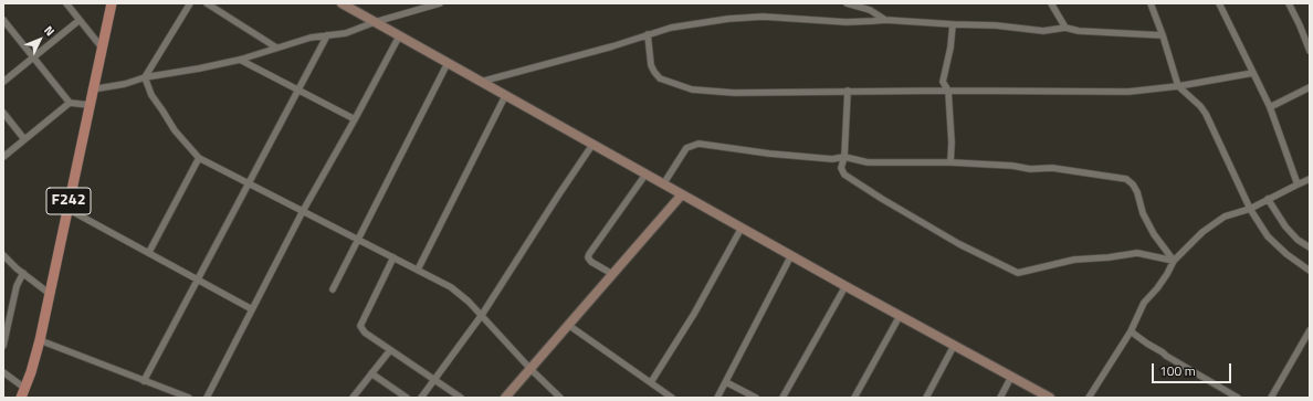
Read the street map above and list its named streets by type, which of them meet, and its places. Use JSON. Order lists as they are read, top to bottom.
{
  "streets": {
    "main road": ["F242"]
  },
  "scale_bar": "100 m",
  "north": "top right"
}
